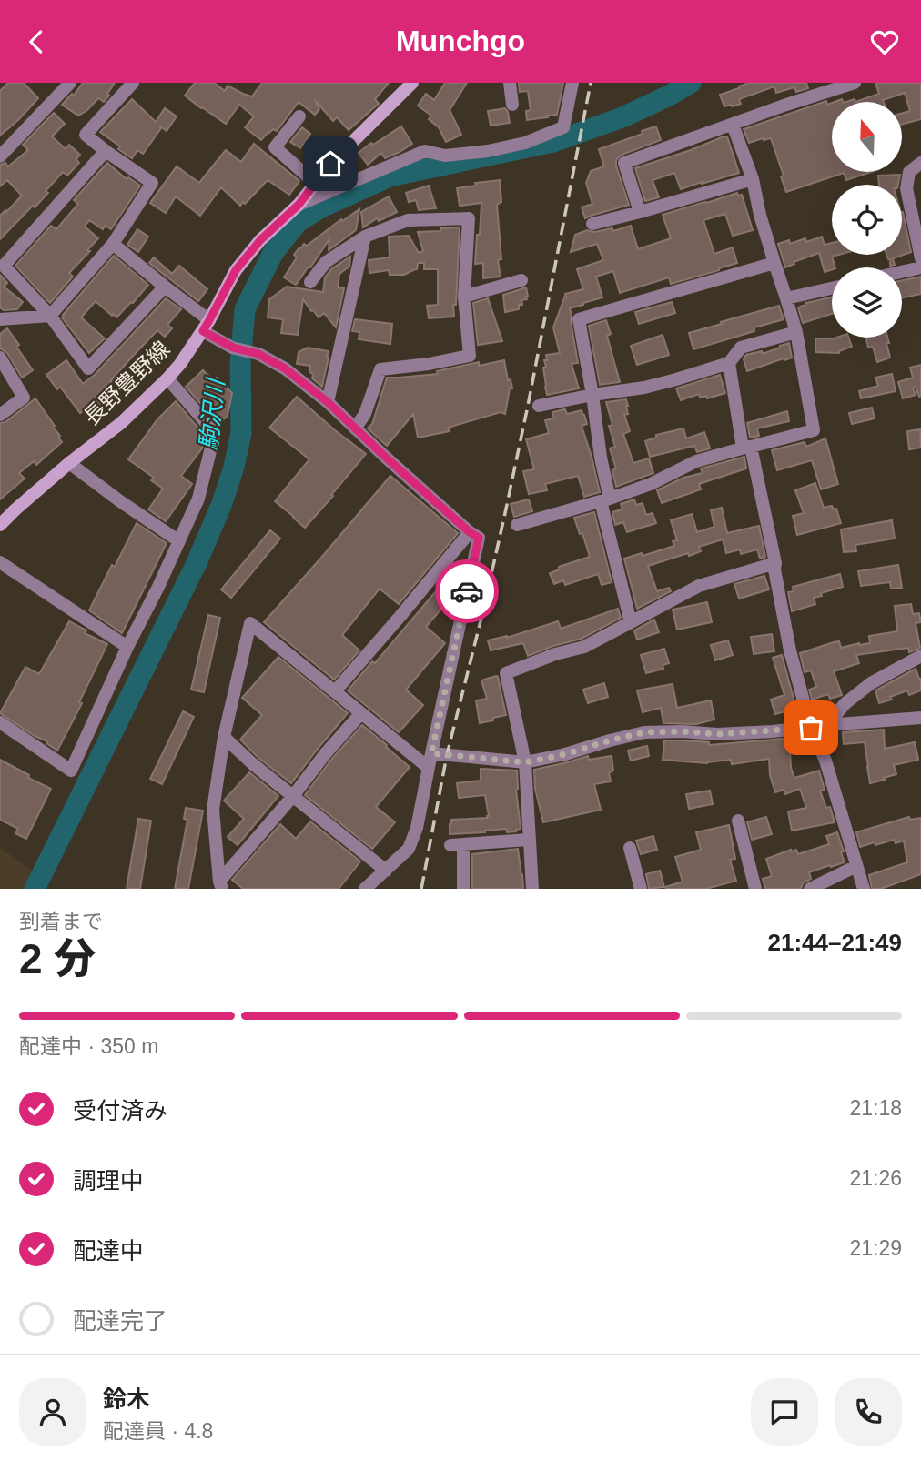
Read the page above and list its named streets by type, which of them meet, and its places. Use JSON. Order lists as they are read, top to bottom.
{
  "streets": {
    "main road": ["長野豊野線"]
  },
  "water": ["駒沢川"],
  "north": "top",
  "page": {
    "header": "Munchgo",
    "heading": ["2 分", "到着まで", "21:44–21:49"],
    "panel": ["鈴木", "配達員 · 4.8"],
    "bar": "配達中 · 350 m",
    "list": [
      ["受付済み", "21:18"],
      ["調理中", "21:26"],
      ["配達中", "21:29"],
      "配達完了"
    ]
  }
}
